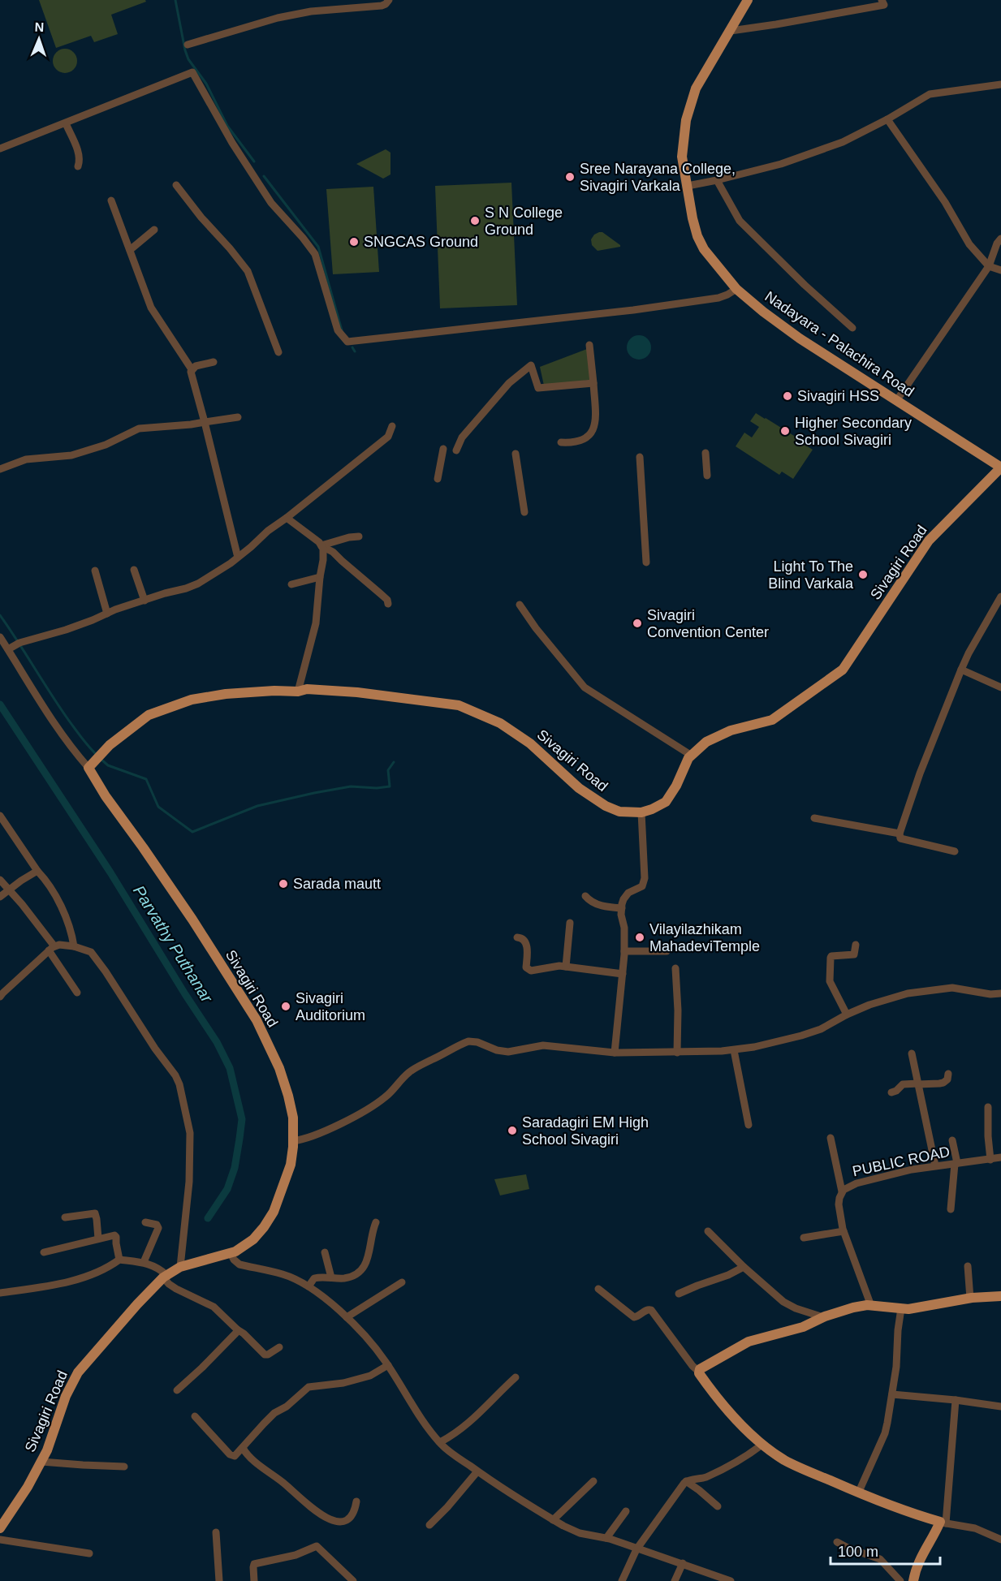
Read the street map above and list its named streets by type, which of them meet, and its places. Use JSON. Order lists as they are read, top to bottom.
{
  "streets": {
    "main road": ["Nadayara - Palachira Road", "Sivagiri Road"],
    "street": ["PUBLIC ROAD"]
  },
  "crossings": [
    ["Nadayara - Palachira Road", "Sivagiri Road"]
  ],
  "water": ["Parvathy Puthanar"],
  "places": [
    "Sree Narayana College, Sivagiri Varkala",
    "S N College Ground",
    "SNGCAS Ground",
    "Sivagiri HSS",
    "Higher Secondary School Sivagiri",
    "Light To The Blind Varkala",
    "Sivagiri Convention Center",
    "Sarada mautt",
    "Vilayilazhikam MahadeviTemple",
    "Sivagiri Auditorium",
    "Saradagiri EM High School Sivagiri"
  ],
  "scale_bar": "100 m",
  "north": "top"
}
